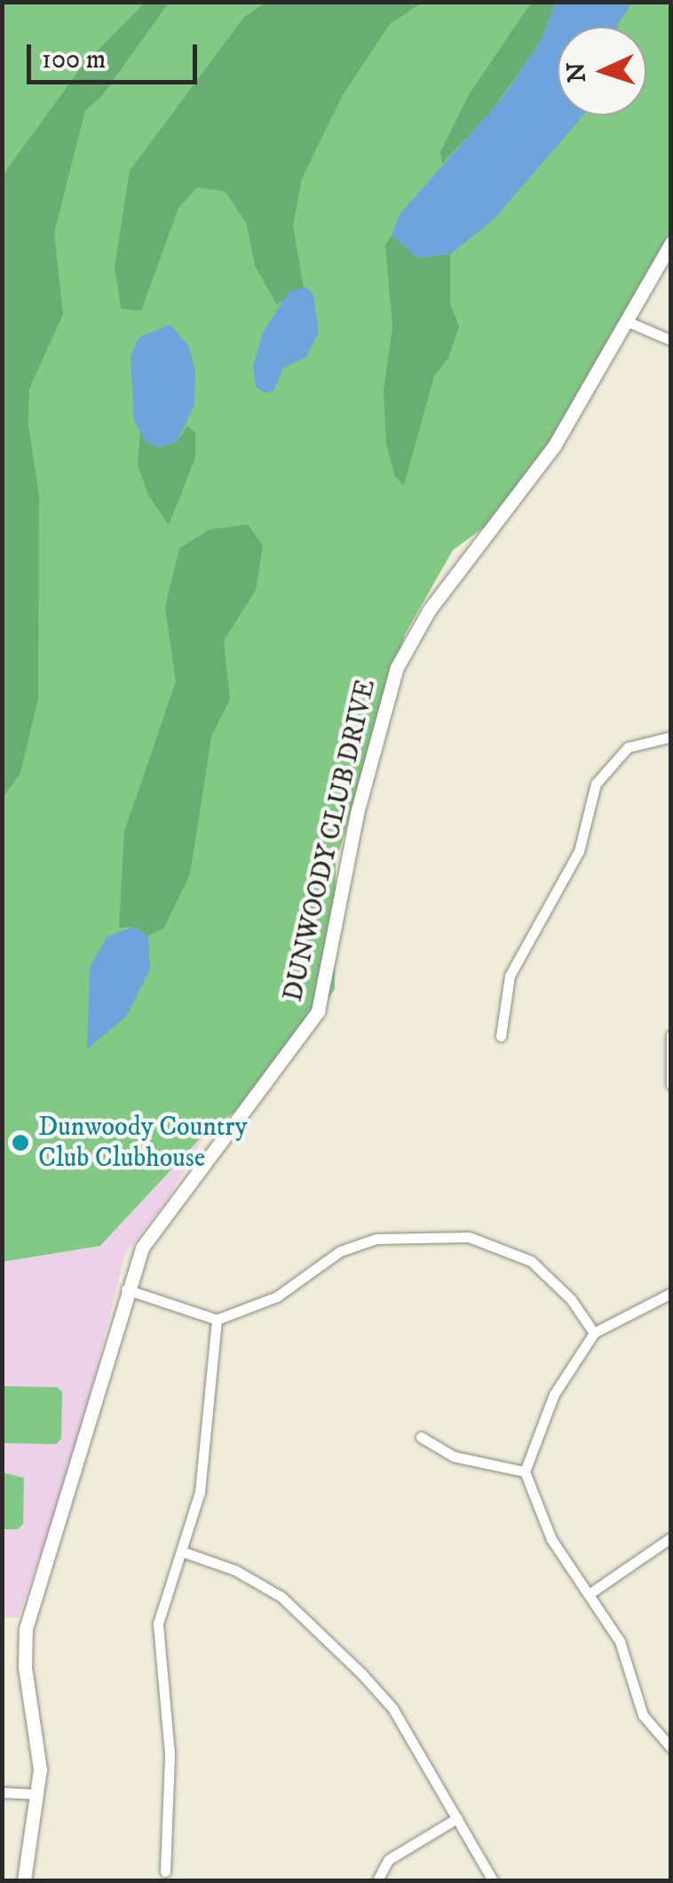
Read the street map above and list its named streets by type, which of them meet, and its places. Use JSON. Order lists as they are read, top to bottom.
{
  "streets": {
    "street": ["DUNWOODY CLUB DRIVE"]
  },
  "places": ["Dunwoody Country Club Clubhouse"],
  "scale_bar": "100 m",
  "north": "left"
}
